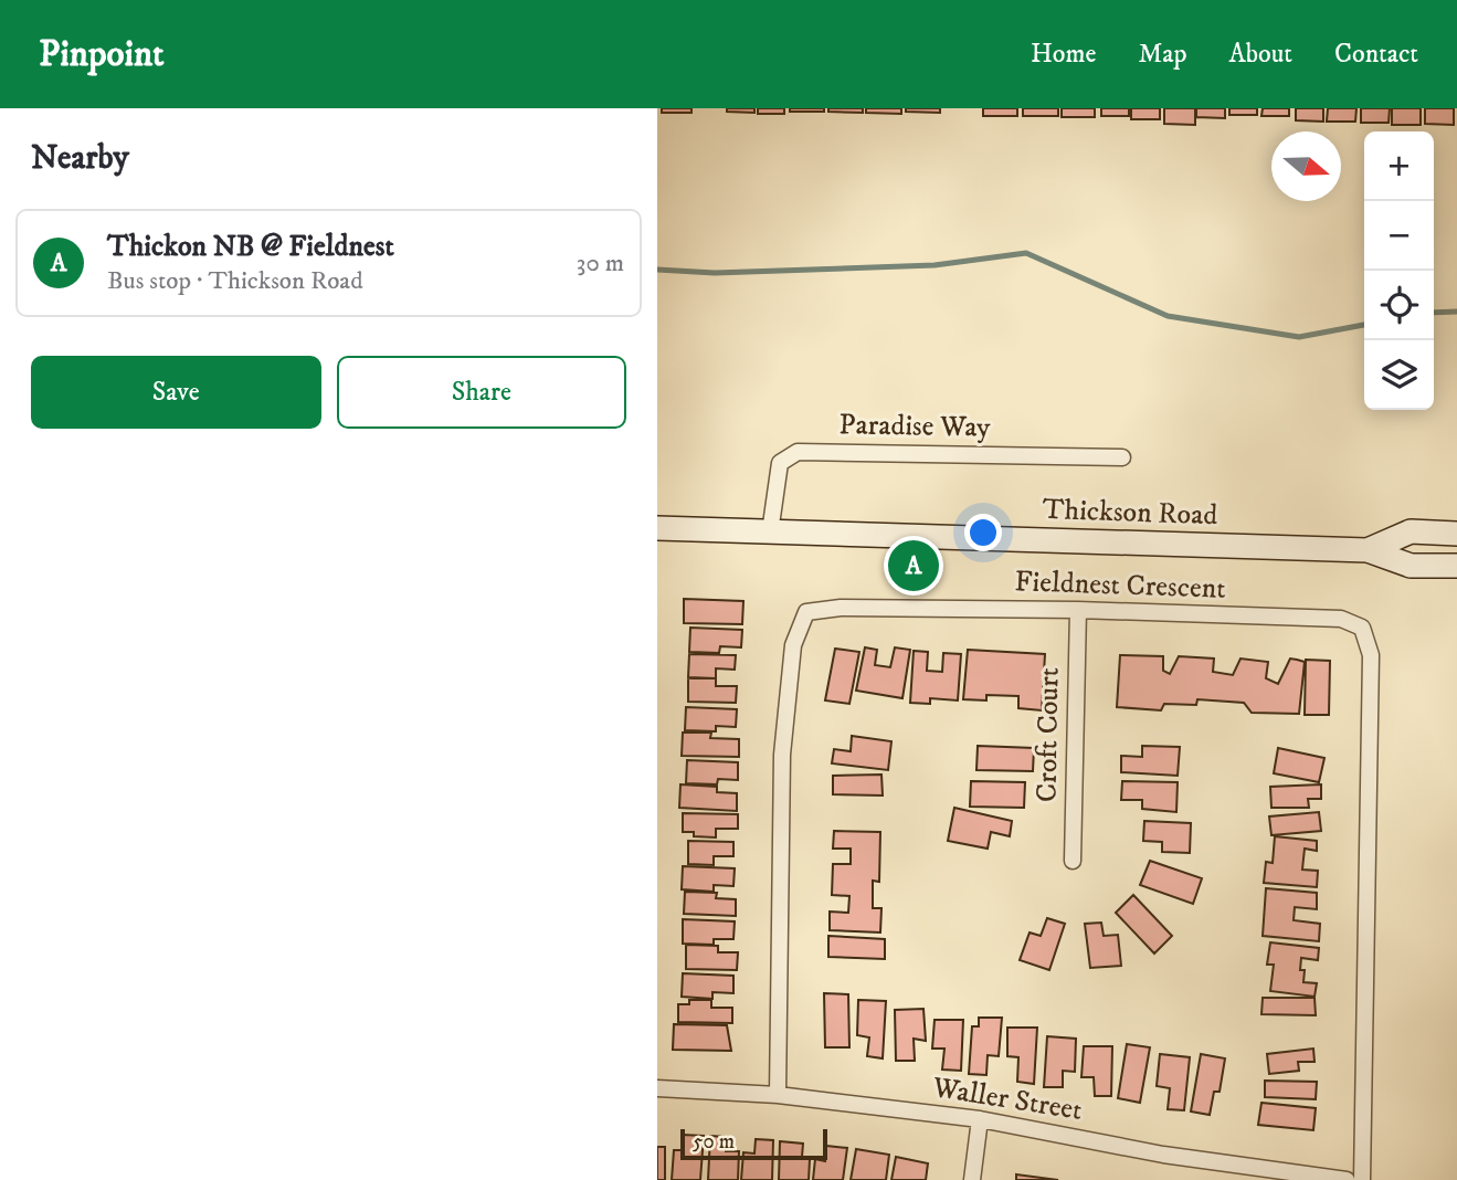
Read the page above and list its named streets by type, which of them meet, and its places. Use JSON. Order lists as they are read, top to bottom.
{
  "streets": {
    "main road": ["Thickson Road"],
    "street": [
      "Paradise Way",
      "Fieldnest Crescent",
      "Croft Court",
      "Waller Street"
    ]
  },
  "crossings": [
    ["Paradise Way", "Thickson Road"],
    ["Fieldnest Crescent", "Croft Court"],
    ["Fieldnest Crescent", "Waller Street"]
  ],
  "scale_bar": "50 m",
  "north": "right",
  "page": {
    "header": "Pinpoint",
    "nav": [
      "Home",
      "Map",
      "About",
      "Contact"
    ],
    "heading": "Nearby",
    "map_buttons": ["+", "−"],
    "list": [
      {
        "mark": "A",
        "name": "Thickon NB @ Fieldnest",
        "note": "Bus stop · Thickson Road",
        "value": "30 m"
      }
    ],
    "buttons": ["Save", "Share"],
    "pins": "A",
    "scale": "50 m"
  }
}
